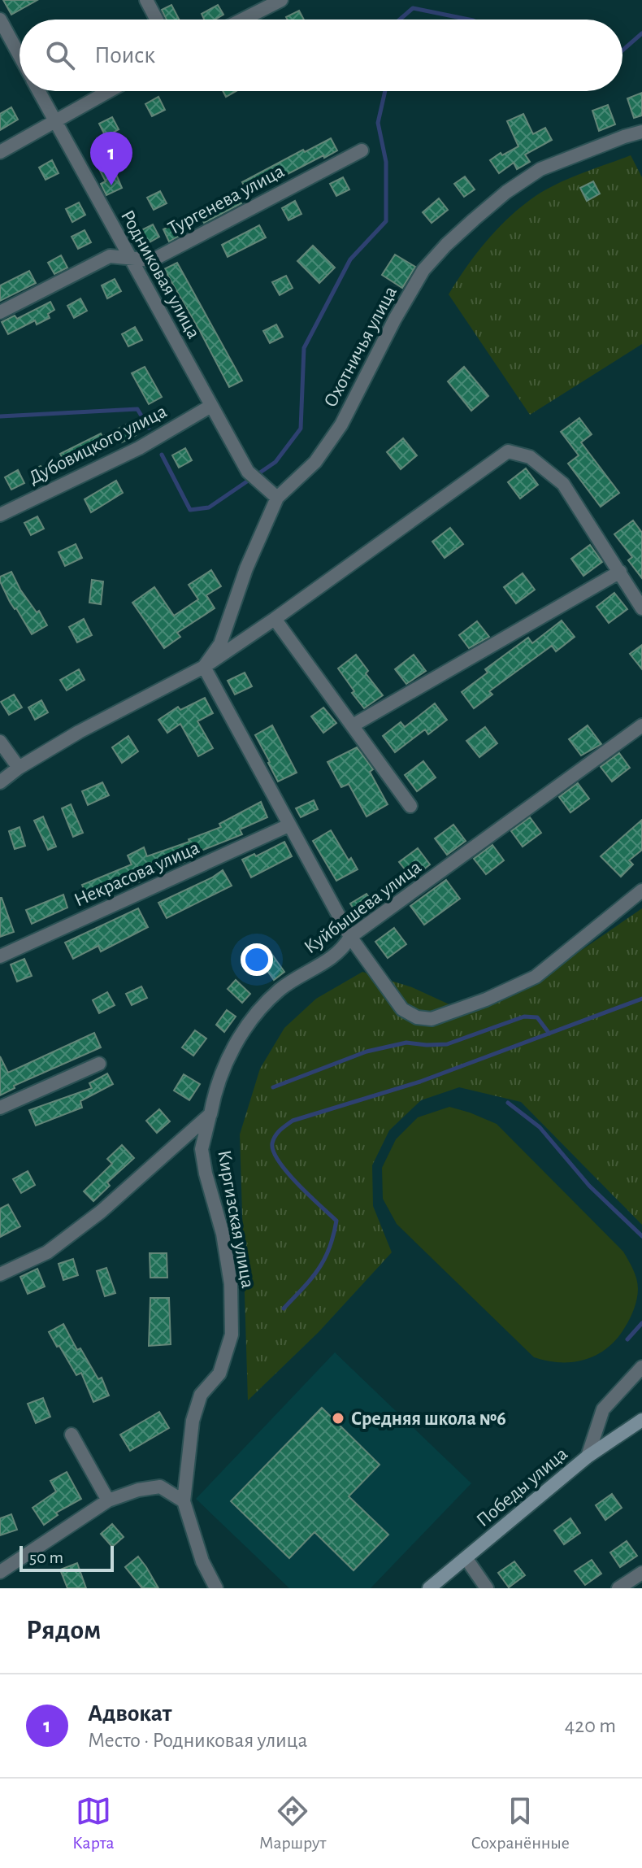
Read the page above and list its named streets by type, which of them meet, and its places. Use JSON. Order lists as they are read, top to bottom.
{
  "streets": {
    "street": [
      "Тургенева улица",
      "Родниковая улица",
      "Охотничья улица",
      "Дубовицкого улица",
      "Некрасова улица",
      "Куйбышева улица",
      "Киргизская улица",
      "Победы улица"
    ]
  },
  "crossings": [
    ["Тургенева улица", "Родниковая улица"],
    ["Родниковая улица", "Охотничья улица"],
    ["Родниковая улица", "Дубовицкого улица"],
    ["Куйбышева улица", "Киргизская улица"]
  ],
  "places": ["Средняя школа №6"],
  "scale_bar": "50 m",
  "page": {
    "search": "Поиск",
    "pins": "1",
    "scale": "50 m",
    "heading": "Рядом",
    "list": [
      {
        "mark": "1",
        "name": "Адвокат",
        "note": "Место · Родниковая улица",
        "value": "420 m"
      }
    ],
    "nav": ["Карта", "Маршрут", "Сохранённые"]
  }
}
